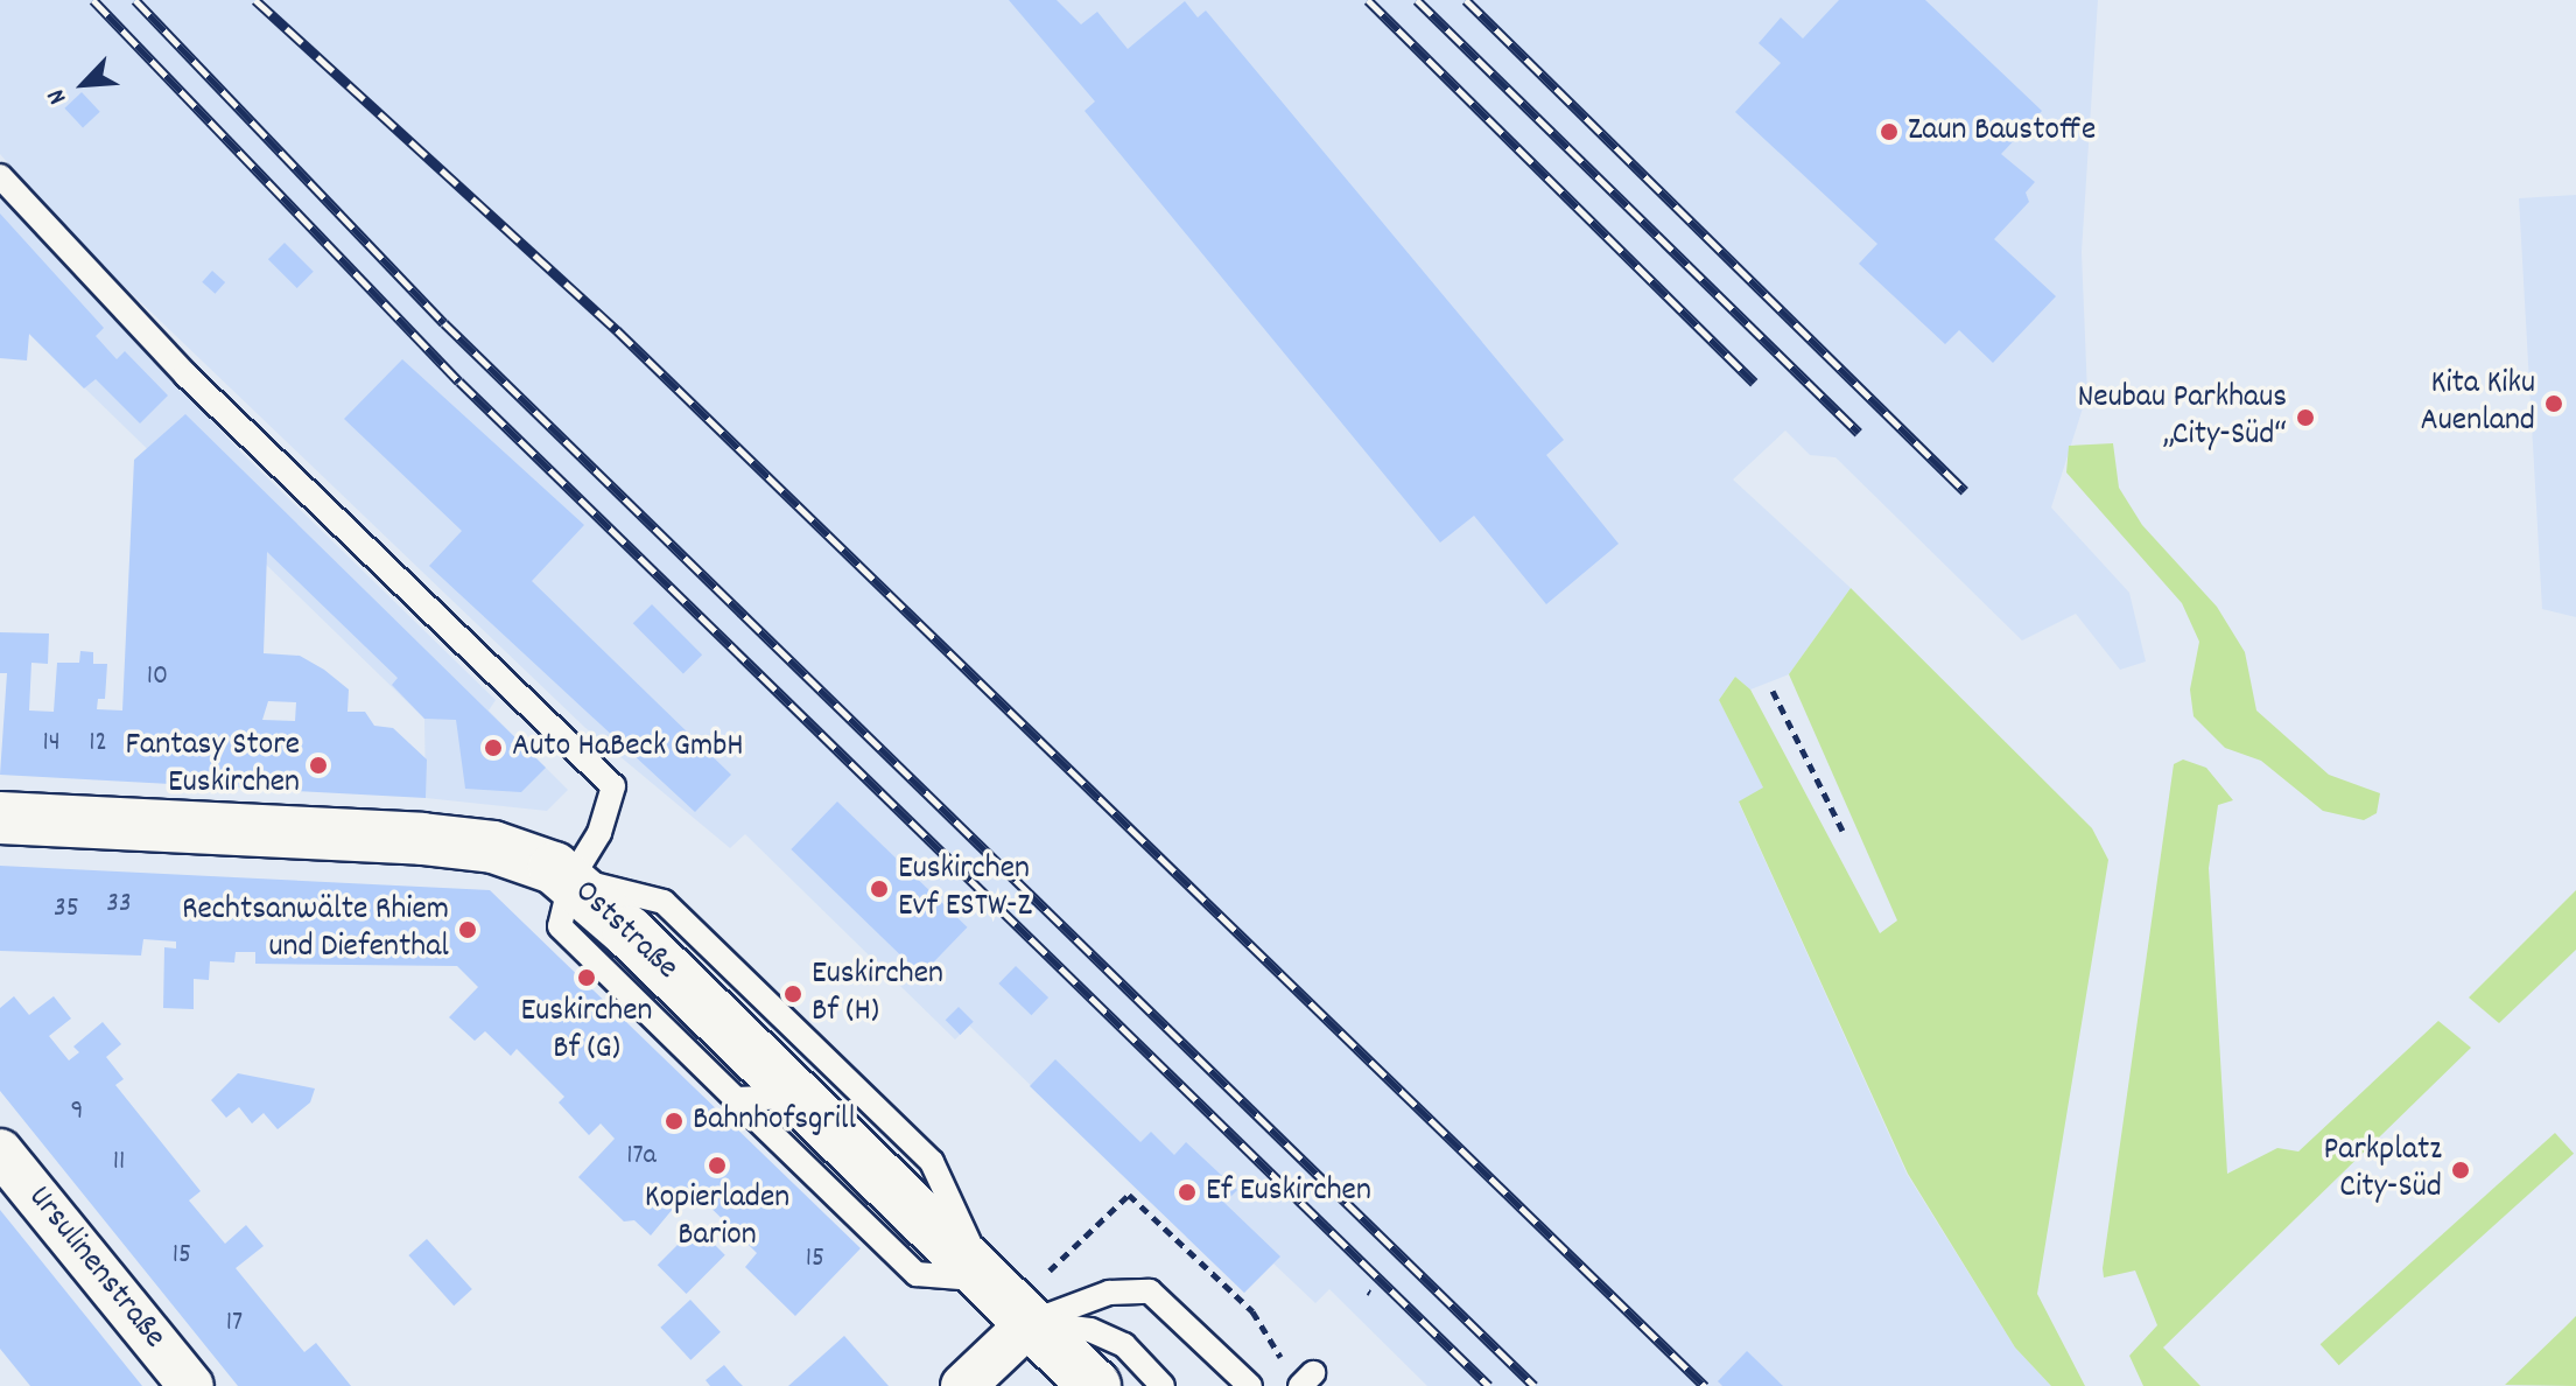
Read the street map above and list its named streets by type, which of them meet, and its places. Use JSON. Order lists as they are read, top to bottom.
{
  "streets": {
    "street": ["Oststraße", "Ursulinenstraße"]
  },
  "places": [
    "Zaun Baustoffe",
    "Kita Kiku Auenland",
    "Neubau Parkhaus „City-Süd“",
    "Auto HaBeck GmbH",
    "Fantasy Store Euskirchen",
    "Euskirchen Evf ESTW-Z",
    "Rechtsanwälte Rhiem und Diefenthal",
    "Euskirchen Bf (G)",
    "Euskirchen Bf (H)",
    "Bahnhofsgrill",
    "Kopierladen Barion",
    "Parkplatz City-Süd",
    "Ef Euskirchen"
  ],
  "house_numbers": [
    "10",
    "14",
    "12",
    "33",
    "35",
    "9",
    "17a",
    "11",
    "15",
    "15",
    "17"
  ],
  "north": "bottom left"
}
